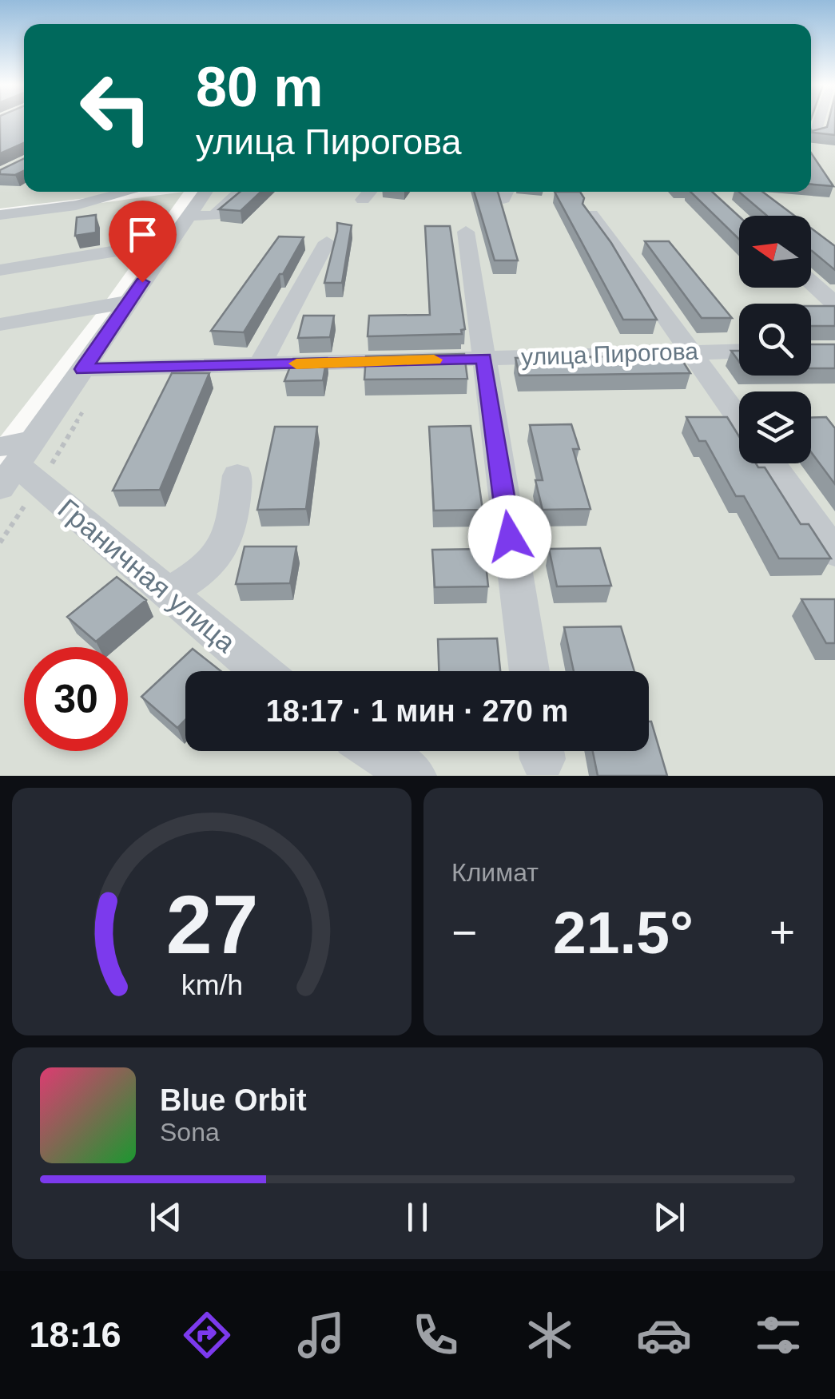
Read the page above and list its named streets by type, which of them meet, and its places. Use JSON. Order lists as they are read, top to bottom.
{
  "streets": {
    "street": ["улица Пирогова", "Граничная улица"]
  },
  "north": "left",
  "page": {
    "turn": ["80 m", "улица Пирогова"],
    "limit": "30",
    "trip": "18:17 · 1 мин · 270 m",
    "tile": "Климат",
    "heat": ["−", "21.5°", "+"],
    "song": ["Blue Orbit", "Sona"],
    "tabs": "18:16",
    "gauge": ["27", "km/h"]
  }
}
